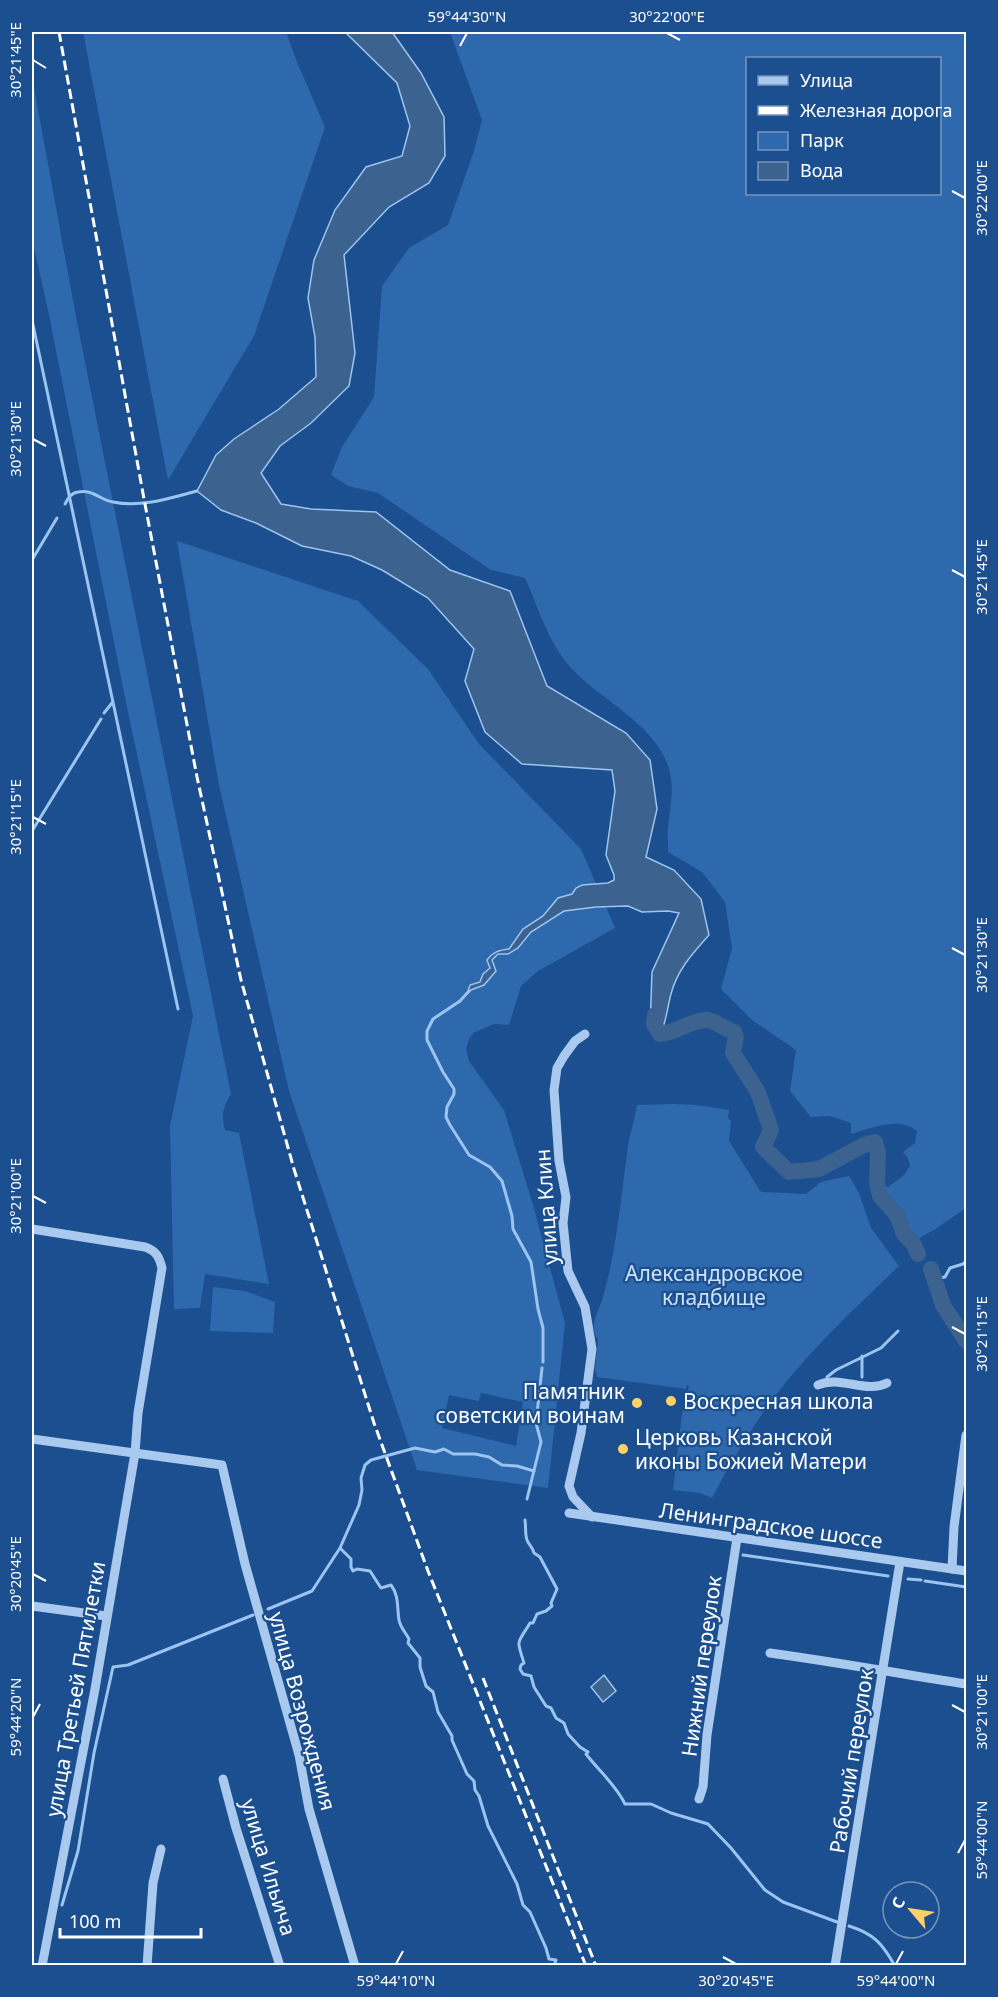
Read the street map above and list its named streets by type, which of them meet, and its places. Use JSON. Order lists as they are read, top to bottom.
{
  "streets": {
    "street": [
      "улица Клин",
      "Ленинградское шоссе",
      "Нижний переулок",
      "улица Третьей Пятилетки",
      "улица Возрождения",
      "Рабочий переулок",
      "улица Ильича"
    ]
  },
  "crossings": [
    ["улица Клин", "Ленинградское шоссе"],
    ["Ленинградское шоссе", "Нижний переулок"],
    ["Ленинградское шоссе", "Рабочий переулок"],
    ["улица Третьей Пятилетки", "улица Возрождения"]
  ],
  "parks": ["Александровское кладбище"],
  "places": ["Воскресная школа", "Памятник советским воинам", "Церковь Казанской иконы Божией Матери"],
  "legend": [
    "Улица",
    "Железная дорога",
    "Парк",
    "Вода"
  ],
  "scale_bar": "100 m",
  "north": "top left",
  "coordinates": [
    "59°44'30\"N",
    "30°22'00\"E",
    "30°21'45\"E",
    "30°21'30\"E",
    "30°21'15\"E",
    "30°21'00\"E",
    "30°20'45\"E",
    "59°44'20\"N",
    "59°44'00\"N",
    "59°44'10\"N"
  ]
}
